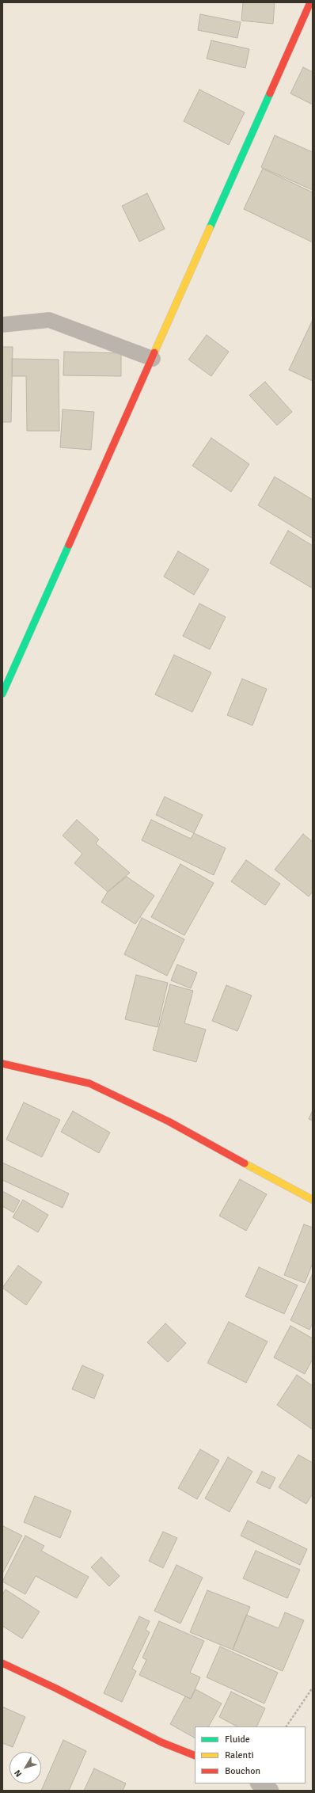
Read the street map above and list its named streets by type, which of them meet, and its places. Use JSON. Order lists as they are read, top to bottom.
{
  "legend": ["Fluide", "Ralenti", "Bouchon"],
  "north": "bottom left"
}
